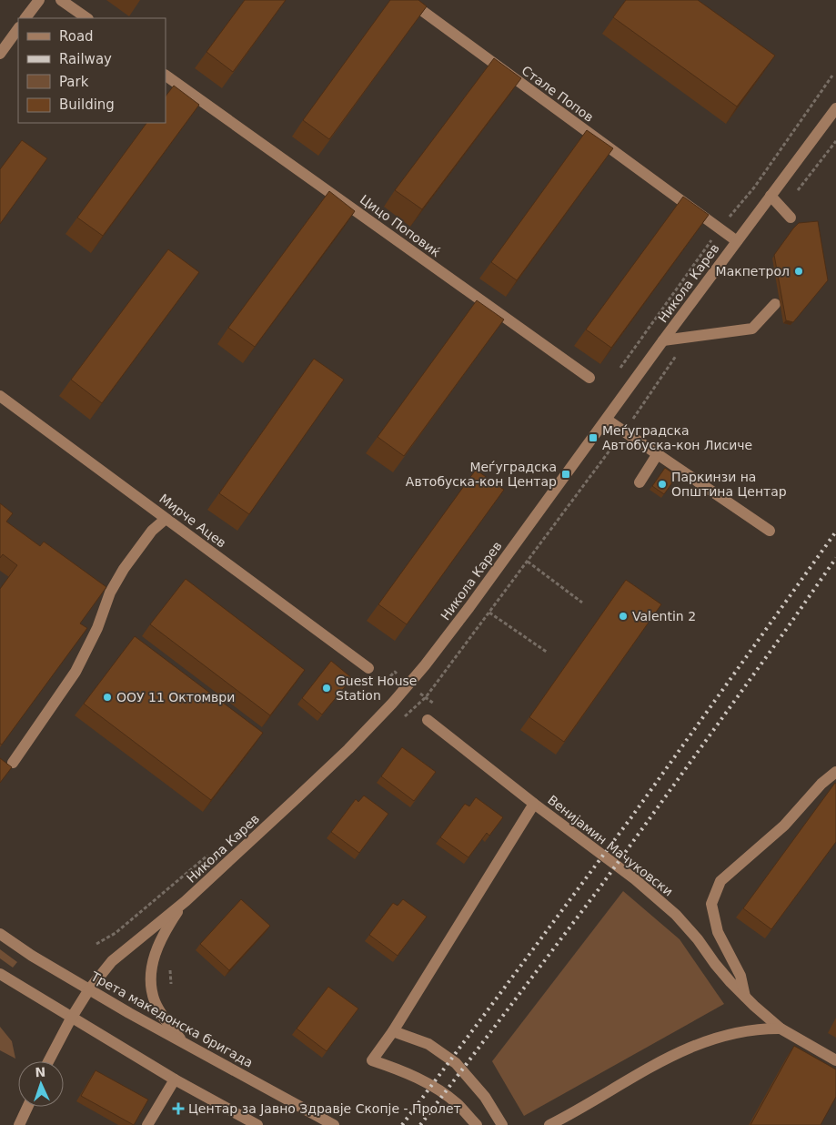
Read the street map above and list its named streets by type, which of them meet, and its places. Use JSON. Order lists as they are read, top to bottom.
{
  "streets": {
    "street": [
      "Стале Попов",
      "Цицо Поповиќ",
      "Никола Карев",
      "Мирче Ацев",
      "Венијамин Мачуковски",
      "Трета македонска бригада"
    ]
  },
  "crossings": [
    ["Стале Попов", "Никола Карев"],
    ["Никола Карев", "Трета македонска бригада"]
  ],
  "places": {
    "other": [
      "Макпетрол",
      "Паркинзи на Општина Центар",
      "Valentin 2",
      "Guest House Station",
      "ООУ 11 Октомври"
    ],
    "transit": ["Меѓуградска Автобуска-кон Лисиче", "Меѓуградска Автобуска-кон Центар"],
    "health": ["Центар за Јавно Здравје Скопје - Пролет"]
  },
  "legend": [
    "Road",
    "Railway",
    "Park",
    "Building"
  ],
  "north": "top"
}
